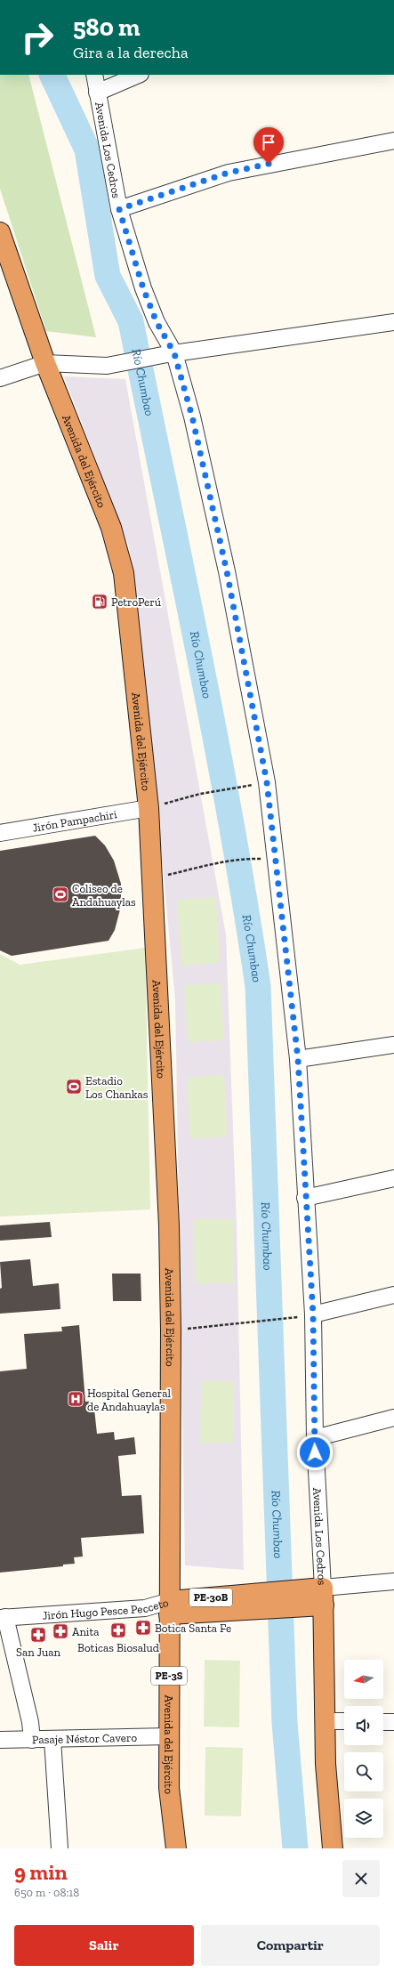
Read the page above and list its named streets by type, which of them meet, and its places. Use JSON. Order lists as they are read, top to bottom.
{
  "streets": {
    "highway": [
      "Avenida Los Cedros",
      "Avenida del Ejército",
      "PE-30B",
      "Jirón Hugo Pesce Pecceto",
      "PE-3S"
    ],
    "street": ["Jirón Pampachiri", "Pasaje Néstor Cavero"]
  },
  "crossings": [
    ["Avenida Los Cedros", "Jirón Hugo Pesce Pecceto"],
    ["Avenida del Ejército", "Jirón Pampachiri"],
    ["Avenida del Ejército", "Jirón Hugo Pesce Pecceto"],
    ["Avenida del Ejército", "Pasaje Néstor Cavero"]
  ],
  "water": ["Río Chumbao"],
  "places": {
    "fuel station": ["PetroPerú"],
    "sports": ["Coliseo de Andahuaylas", "Estadio Los Chankas"],
    "hospital": ["Hospital General de Andahuaylas"],
    "pharmacy": [
      "Botica Santa Fe",
      "Boticas Biosalud",
      "Anita",
      "San Juan"
    ]
  },
  "north": "left",
  "page": {
    "turn": ["580 m", "Gira a la derecha"],
    "heading": ["9 min", "650 m · 08:18"],
    "buttons": ["Salir", "Compartir"]
  }
}
